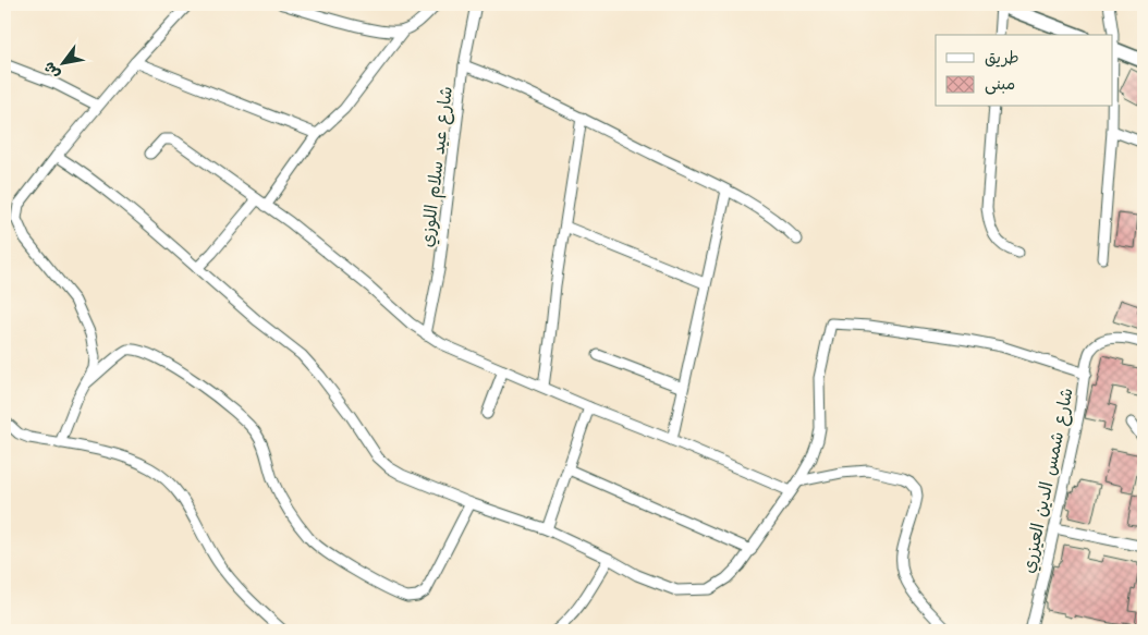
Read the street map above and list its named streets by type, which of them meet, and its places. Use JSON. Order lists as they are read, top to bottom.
{
  "streets": {
    "street": ["شارع عيد سلام اللوزي", "شارع شمس الدين العيزري"]
  },
  "legend": ["طريق", "مبنى"],
  "north": "bottom left"
}
